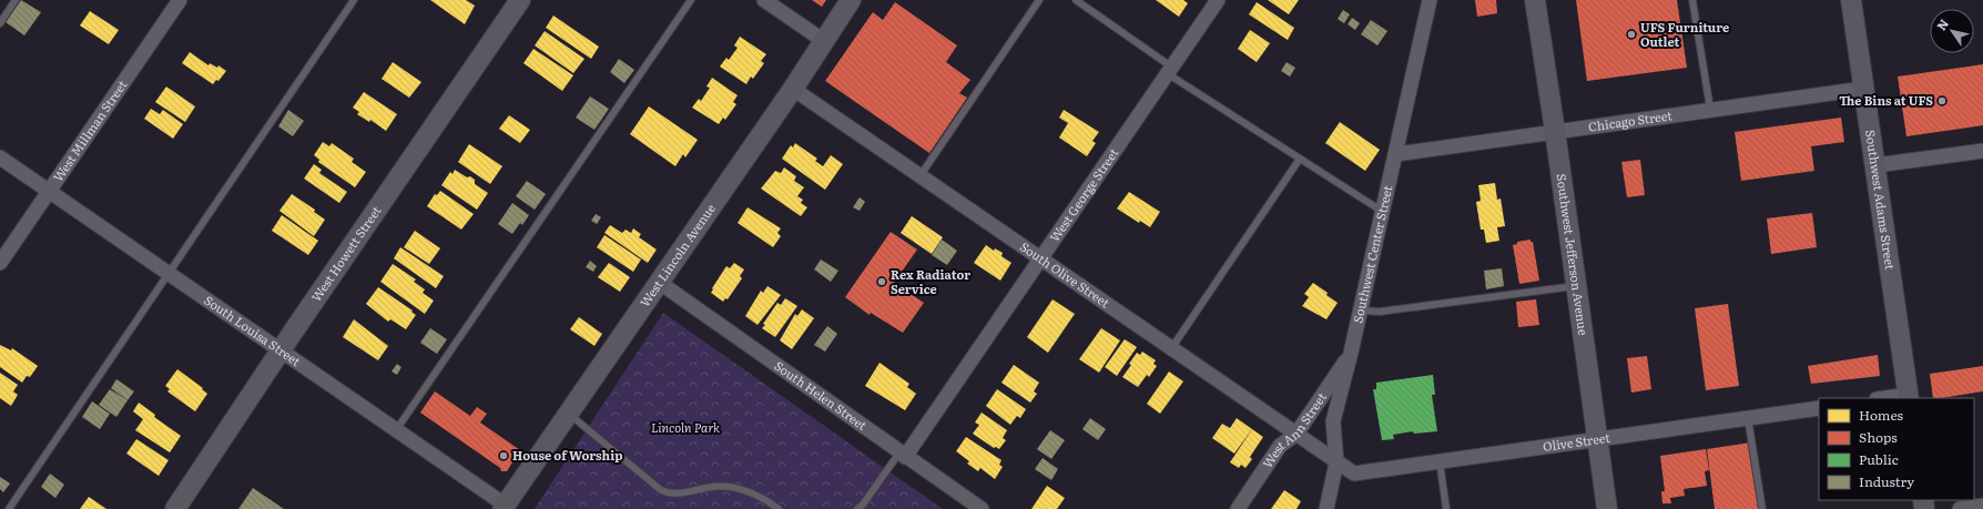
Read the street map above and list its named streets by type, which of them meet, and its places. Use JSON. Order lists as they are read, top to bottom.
{
  "streets": {
    "main road": [
      "Southwest Adams Street",
      "West Howett Street",
      "Southwest Jefferson Avenue",
      "West Lincoln Avenue"
    ],
    "street": [
      "Chicago Street",
      "West Millman Street",
      "West George Street",
      "Southwest Center Street",
      "South Olive Street",
      "South Louisa Street",
      "South Helen Street",
      "West Ann Street",
      "Olive Street"
    ]
  },
  "crossings": [
    ["Chicago Street", "Southwest Adams Street"],
    ["Chicago Street", "Southwest Jefferson Avenue"],
    ["Chicago Street", "Southwest Center Street"],
    ["West Millman Street", "South Louisa Street"],
    ["West George Street", "South Olive Street"],
    ["West George Street", "South Helen Street"],
    ["West Howett Street", "South Louisa Street"],
    ["Southwest Jefferson Avenue", "Olive Street"],
    ["West Lincoln Avenue", "South Olive Street"],
    ["West Lincoln Avenue", "South Louisa Street"],
    ["West Lincoln Avenue", "South Helen Street"],
    ["Southwest Center Street", "South Olive Street"],
    ["Southwest Center Street", "West Ann Street"],
    ["Southwest Center Street", "Olive Street"],
    ["South Olive Street", "West Ann Street"],
    ["South Olive Street", "Olive Street"]
  ],
  "parks": ["Lincoln Park"],
  "places": [
    "UFS Furniture Outlet",
    "The Bins at UFS",
    "Rex Radiator Service",
    "House of Worship"
  ],
  "legend": [
    "Homes",
    "Shops",
    "Public",
    "Industry"
  ],
  "north": "top left"
}
